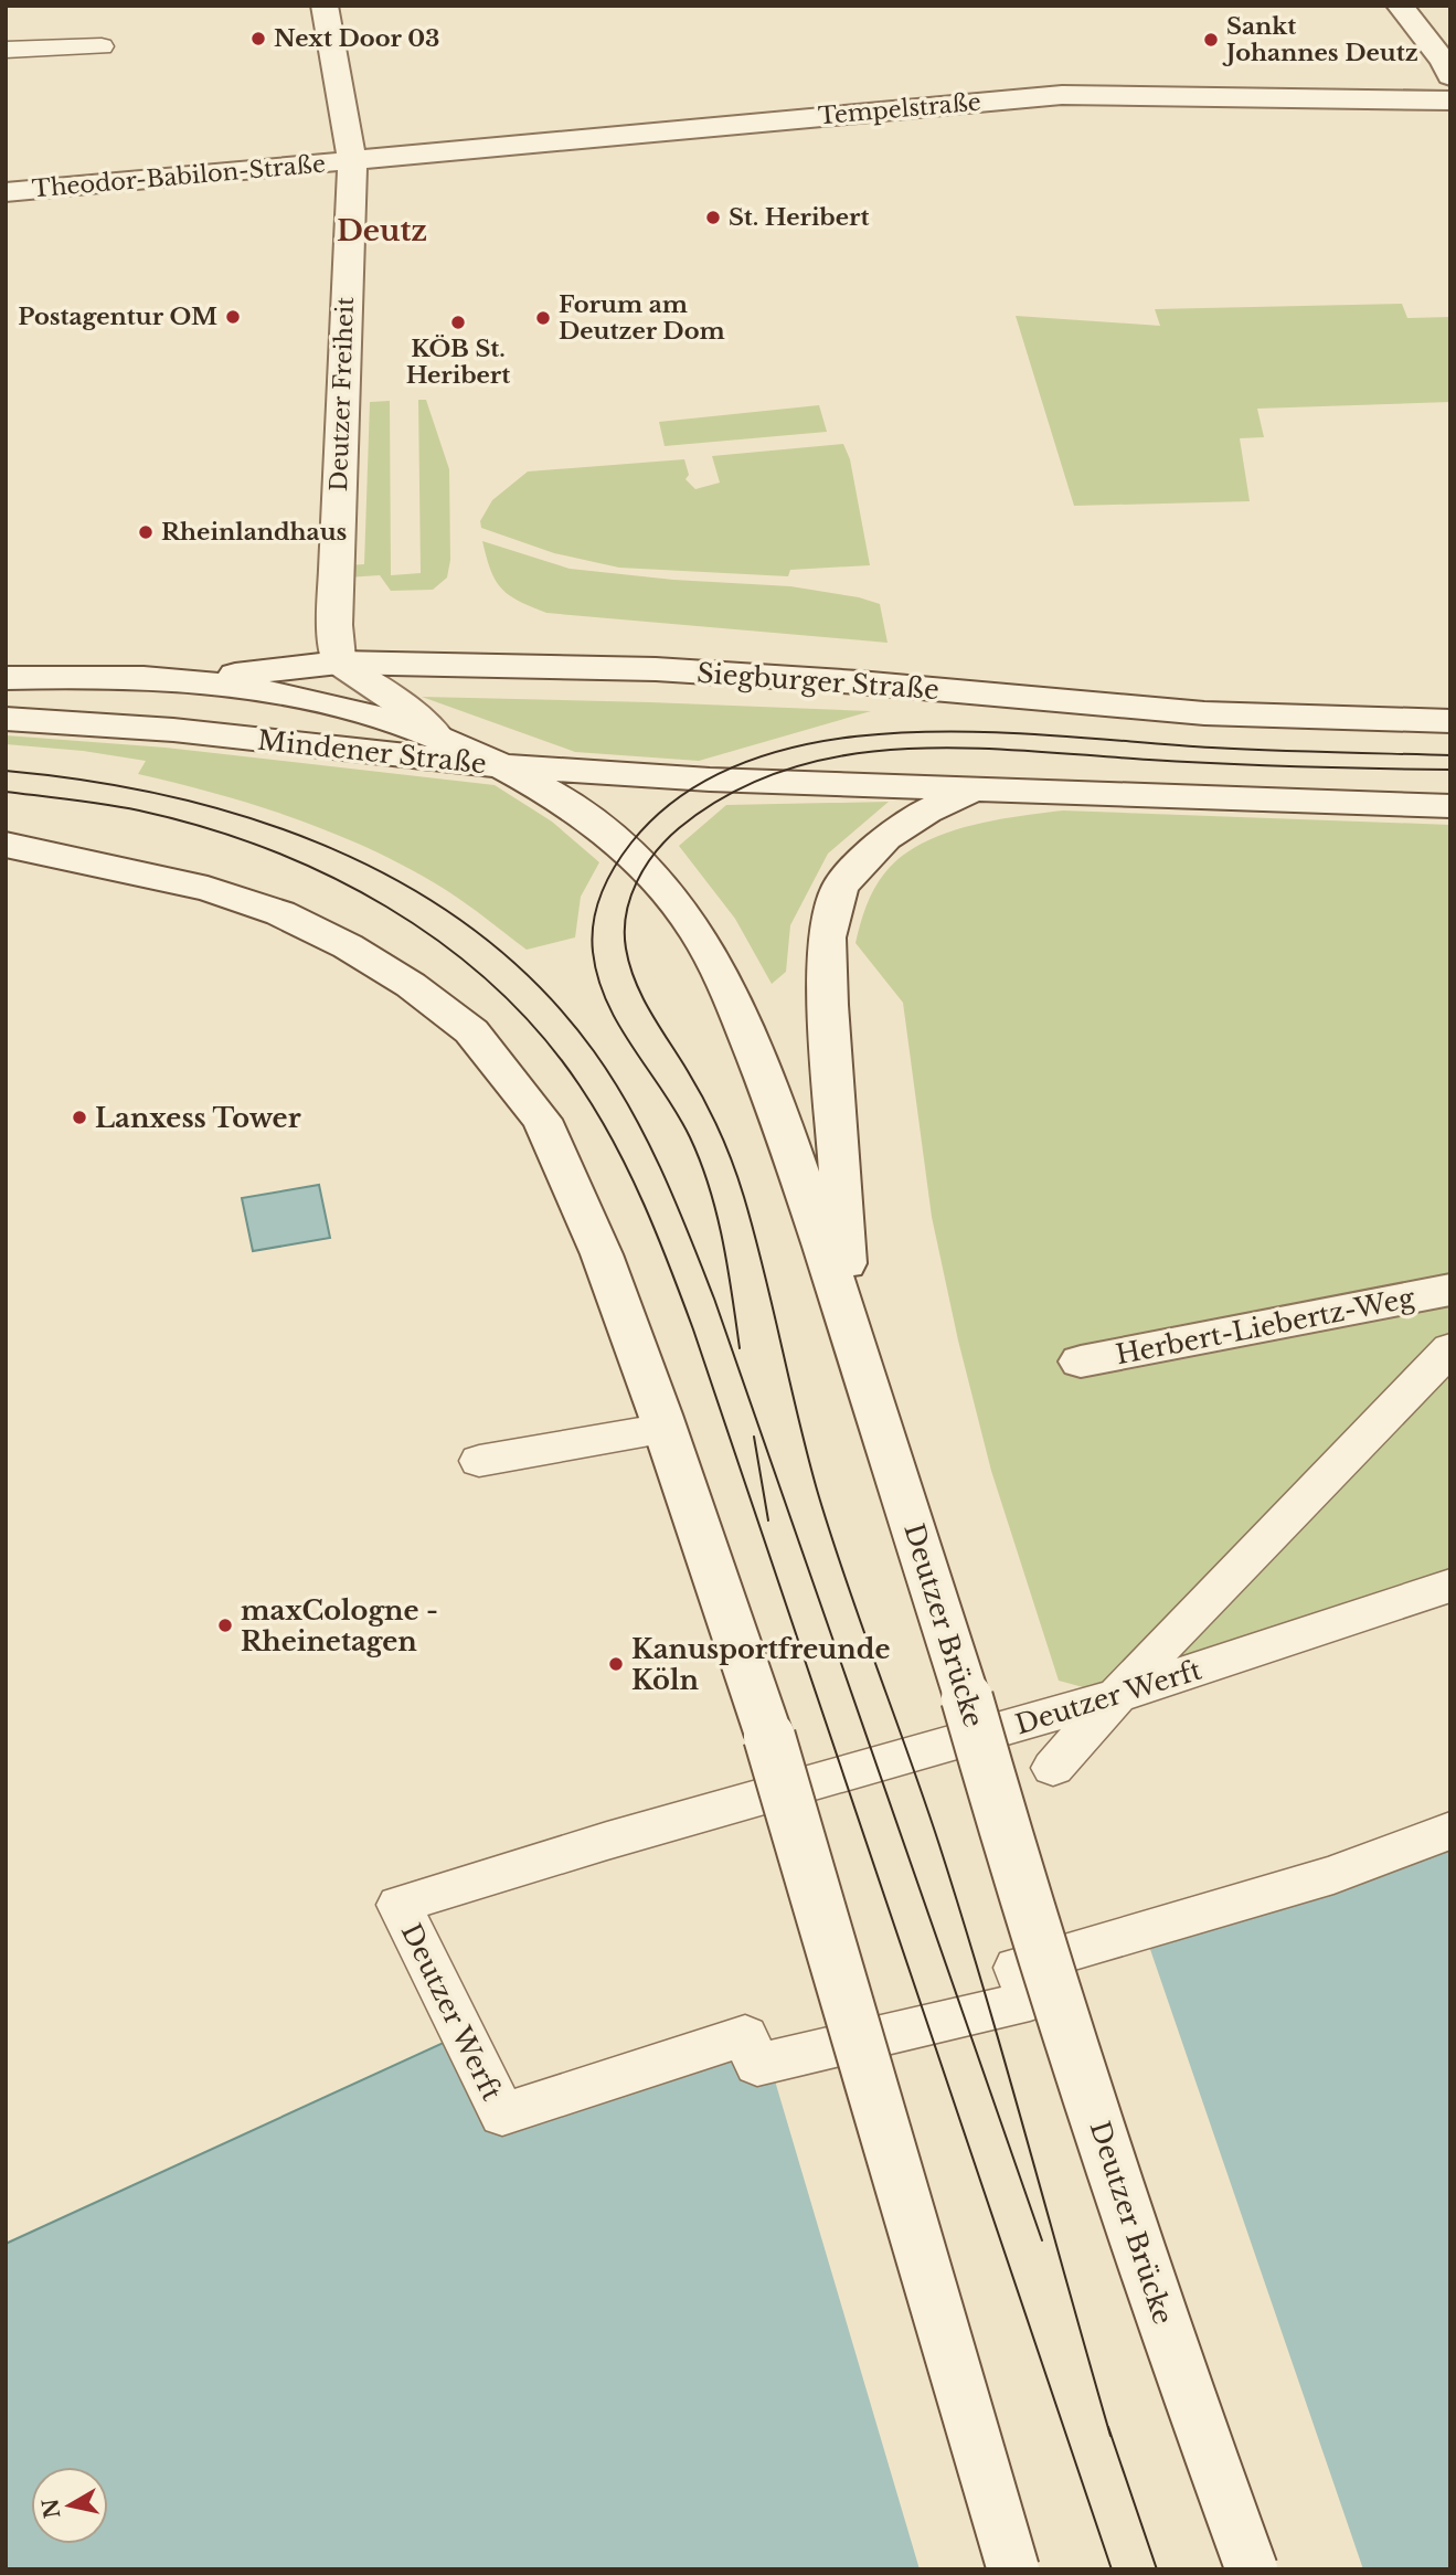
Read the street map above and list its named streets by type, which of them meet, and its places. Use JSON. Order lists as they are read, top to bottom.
{
  "streets": {
    "main road": [
      "Tempelstraße",
      "Theodor-Babilon-Straße",
      "Deutzer Freiheit",
      "Siegburger Straße",
      "Mindener Straße",
      "Herbert-Liebertz-Weg",
      "Deutzer Brücke"
    ],
    "lane": ["Deutzer Werft"]
  },
  "crossings": [
    ["Tempelstraße", "Theodor-Babilon-Straße"],
    ["Tempelstraße", "Deutzer Freiheit"],
    ["Theodor-Babilon-Straße", "Deutzer Freiheit"],
    ["Deutzer Freiheit", "Siegburger Straße"],
    ["Siegburger Straße", "Mindener Straße"],
    ["Mindener Straße", "Deutzer Brücke"]
  ],
  "districts": ["Deutz"],
  "places": [
    "Next Door 03",
    "Sankt Johannes Deutz",
    "St. Heribert",
    "Postagentur OM",
    "Forum am Deutzer Dom",
    "KÖB St. Heribert",
    "Rheinlandhaus",
    "Lanxess Tower",
    "maxCologne - Rheinetagen",
    "Kanusportfreunde Köln"
  ],
  "north": "left"
}
